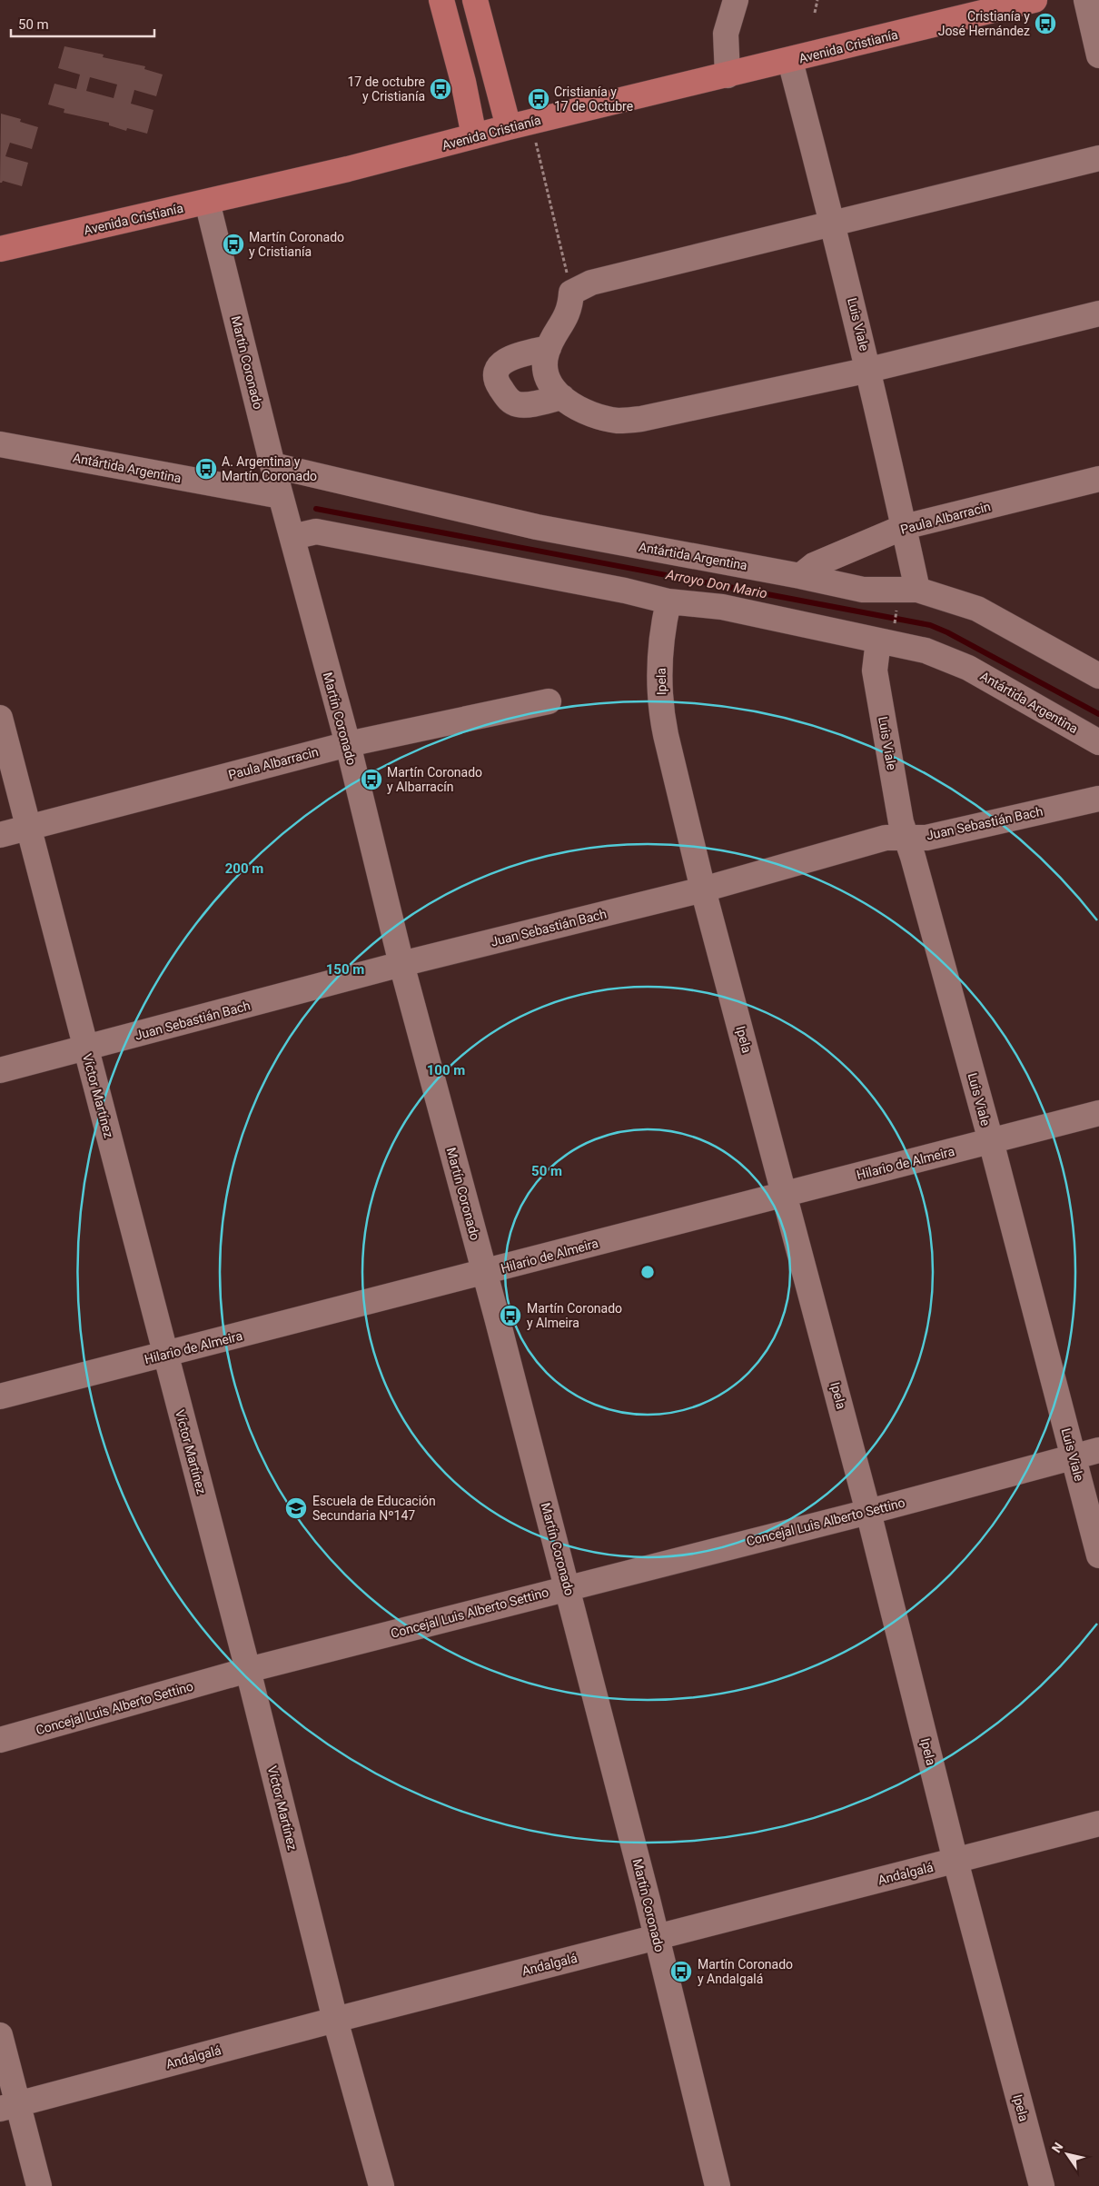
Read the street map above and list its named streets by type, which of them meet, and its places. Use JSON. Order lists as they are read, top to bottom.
{
  "streets": {
    "main road": ["Avenida Cristianía"],
    "street": [
      "Luis Viale",
      "Martín Coronado",
      "Antártida Argentina",
      "Paula Albarracin",
      "Ipela",
      "Juan Sebastián Bach",
      "Víctor Martínez",
      "Hilario de Almeira",
      "Concejal Luis Alberto Settino",
      "Andalgalá"
    ]
  },
  "crossings": [
    ["Avenida Cristianía", "Luis Viale"],
    ["Avenida Cristianía", "Martín Coronado"],
    ["Luis Viale", "Antártida Argentina"],
    ["Luis Viale", "Paula Albarracin"],
    ["Luis Viale", "Juan Sebastián Bach"],
    ["Luis Viale", "Hilario de Almeira"],
    ["Luis Viale", "Concejal Luis Alberto Settino"],
    ["Martín Coronado", "Antártida Argentina"],
    ["Martín Coronado", "Paula Albarracin"],
    ["Martín Coronado", "Juan Sebastián Bach"],
    ["Martín Coronado", "Hilario de Almeira"],
    ["Martín Coronado", "Concejal Luis Alberto Settino"],
    ["Martín Coronado", "Andalgalá"],
    ["Antártida Argentina", "Paula Albarracin"],
    ["Antártida Argentina", "Ipela"],
    ["Paula Albarracin", "Víctor Martínez"],
    ["Ipela", "Juan Sebastián Bach"],
    ["Ipela", "Hilario de Almeira"],
    ["Ipela", "Concejal Luis Alberto Settino"],
    ["Ipela", "Andalgalá"],
    ["Juan Sebastián Bach", "Víctor Martínez"],
    ["Víctor Martínez", "Hilario de Almeira"],
    ["Víctor Martínez", "Concejal Luis Alberto Settino"],
    ["Víctor Martínez", "Andalgalá"]
  ],
  "water": ["Arroyo Don Mario"],
  "places": {
    "bus stop": [
      "Cristianía y José Hernández",
      "17 de octubre y Cristianía",
      "Cristianía y 17 de Octubre",
      "Martín Coronado y Cristianía",
      "A. Argentina y Martín Coronado",
      "Martín Coronado y Albarracín",
      "Martín Coronado y Almeira",
      "Martín Coronado y Andalgalá"
    ],
    "school or university": ["Escuela de Educación Secundaria Nº147"]
  },
  "scale_bar": "50 m",
  "north": "top left",
  "rings": [
    "200 m",
    "150 m",
    "100 m",
    "50 m"
  ]
}
